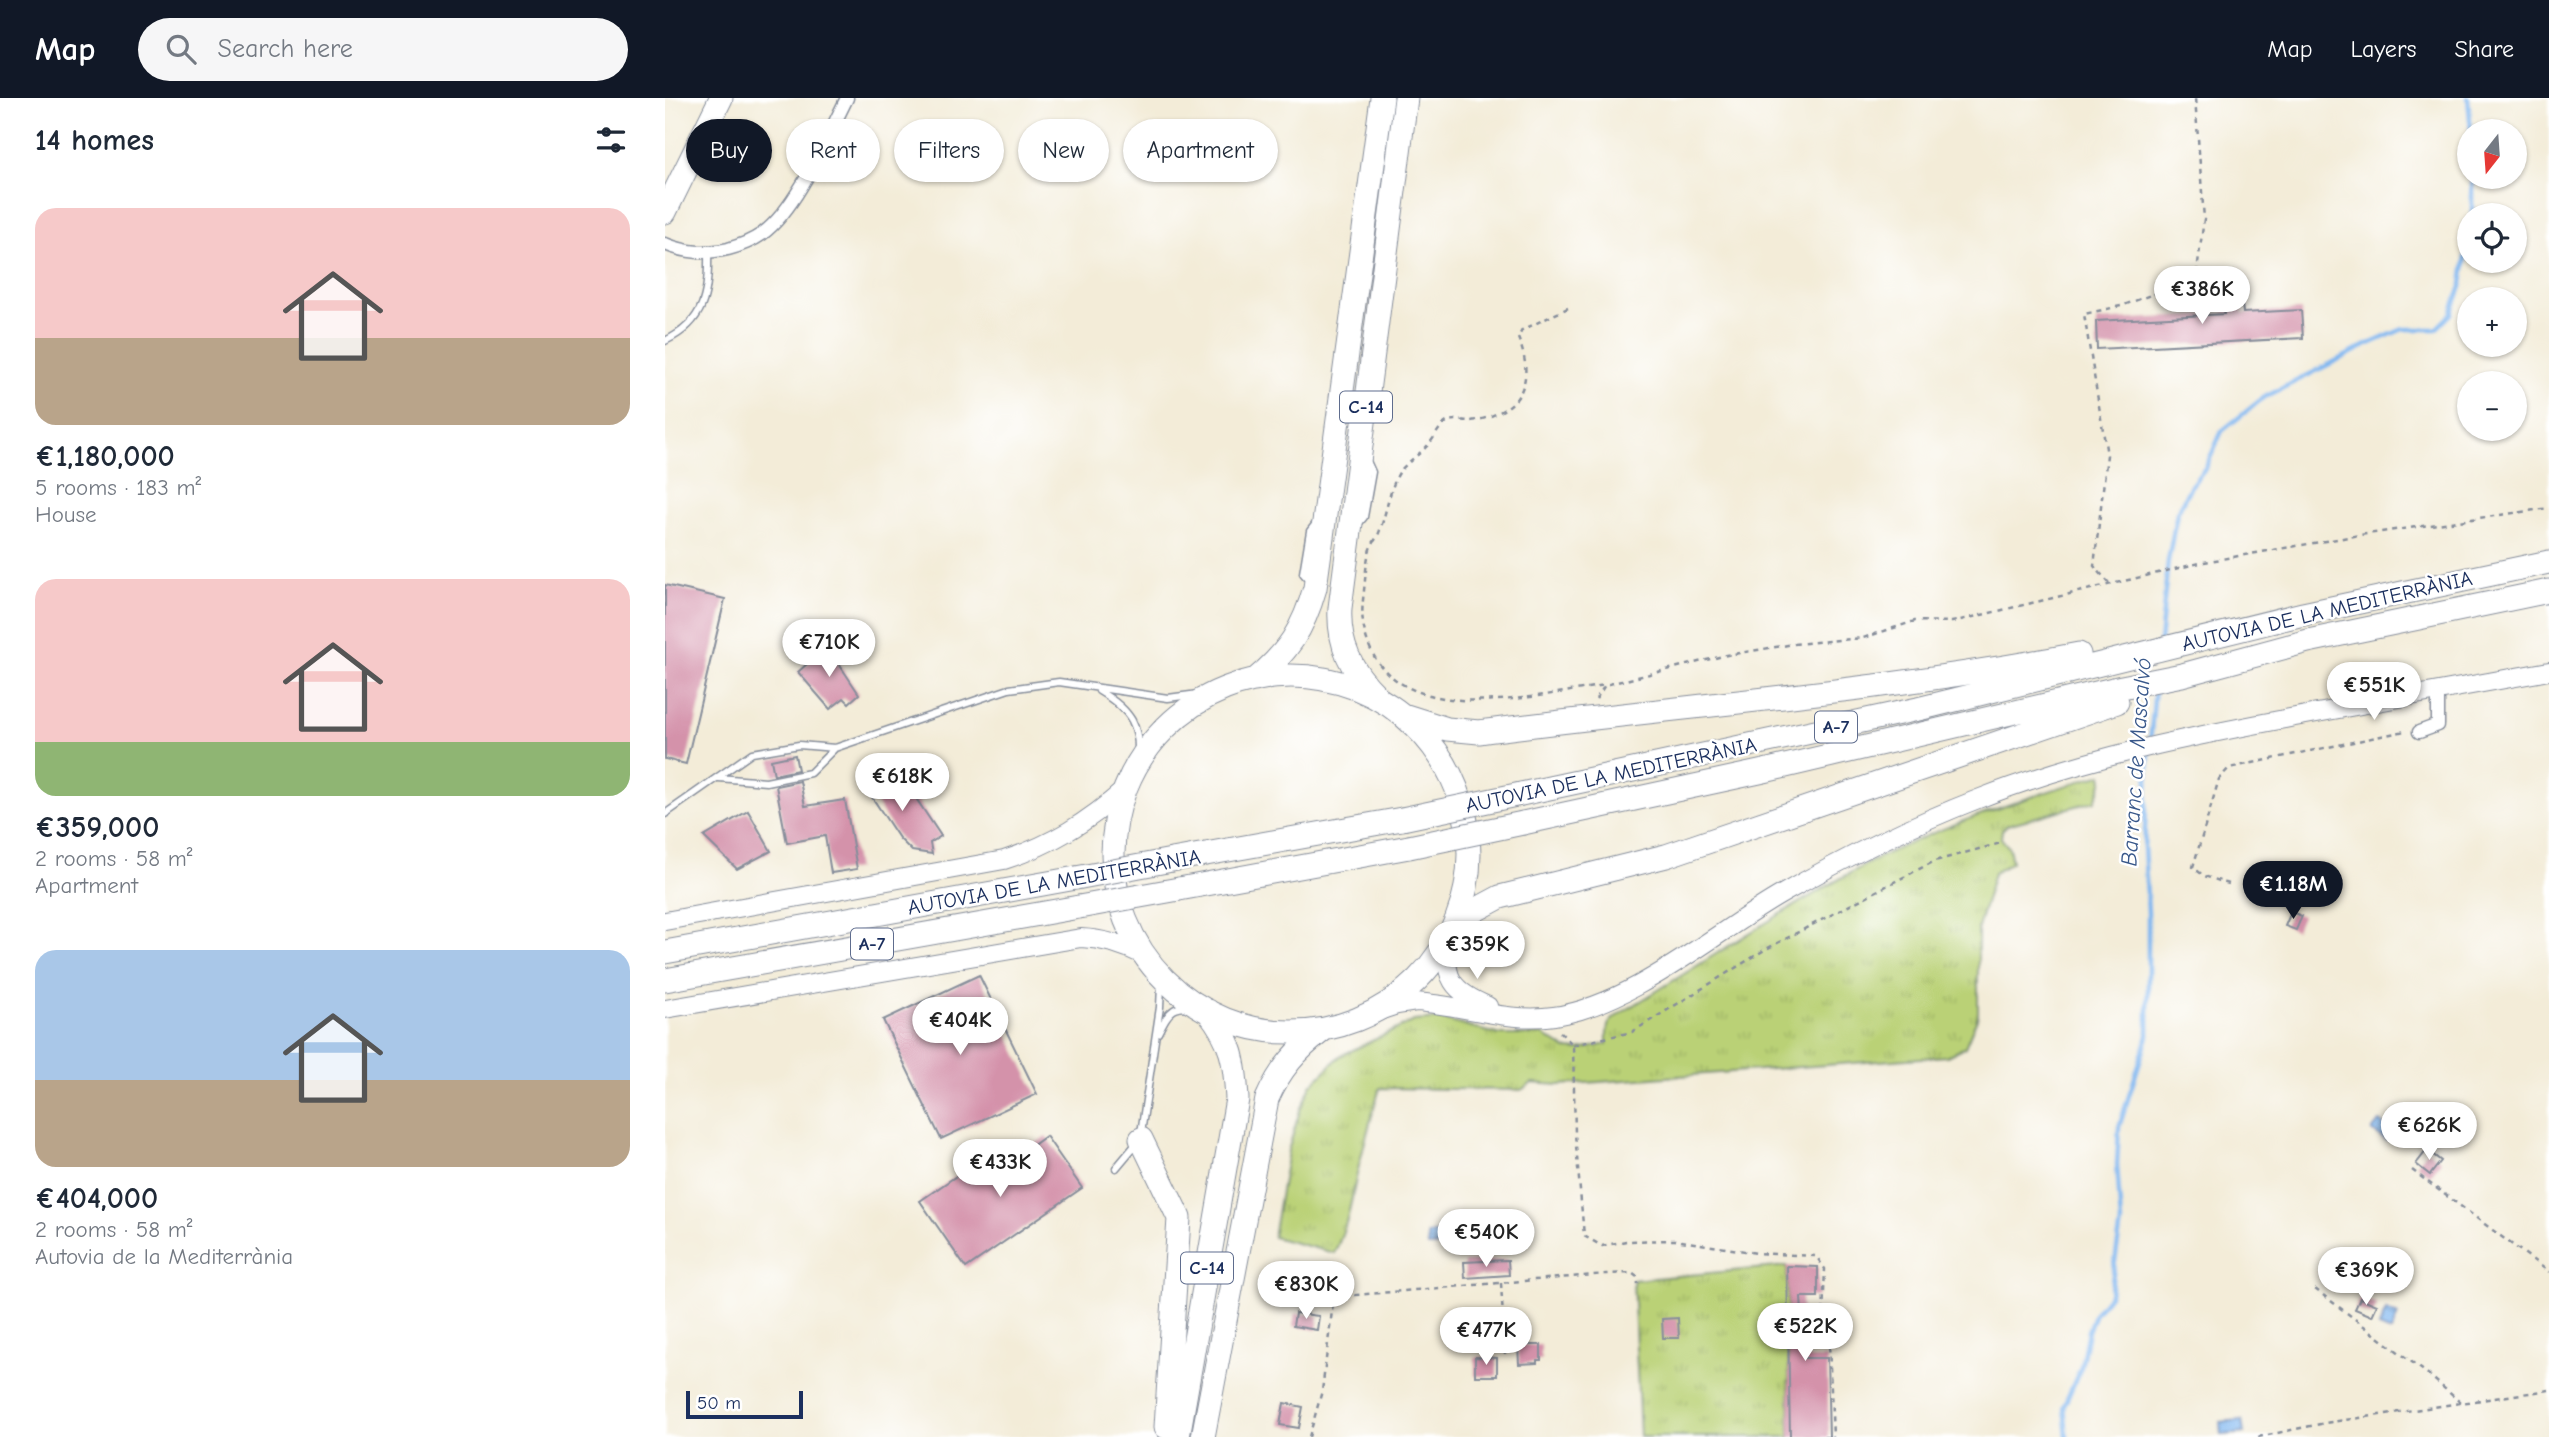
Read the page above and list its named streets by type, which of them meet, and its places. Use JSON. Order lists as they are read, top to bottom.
{
  "streets": {
    "highway": ["C-14", "AUTOVIA DE LA MEDITERRÀNIA", "A-7"]
  },
  "water": ["Barranc de Mascalvó"],
  "scale_bar": "50 m",
  "north": "bottom",
  "page": {
    "header": "Map",
    "search": "Search here",
    "nav": ["Map", "Layers", "Share"],
    "heading": "14 homes",
    "map_buttons": ["+", "−"],
    "chip": [
      "Buy",
      "Rent",
      "Filters",
      "New",
      "Apartment"
    ],
    "list": [
      {
        "name": "€1,180,000",
        "note": "5 rooms · 183 m² · House"
      },
      {
        "name": "€359,000",
        "note": "2 rooms · 58 m² · Apartment"
      },
      {
        "name": "€404,000",
        "note": "2 rooms · 58 m² · Autovia de la Mediterrània"
      }
    ],
    "price": [
      "€386K",
      "€710K",
      "€551K",
      "€618K",
      "€1.18M",
      "€359K",
      "€404K",
      "€626K",
      "€433K",
      "€540K",
      "€369K",
      "€830K",
      "€522K",
      "€477K"
    ],
    "scale": "50 m"
  }
}
